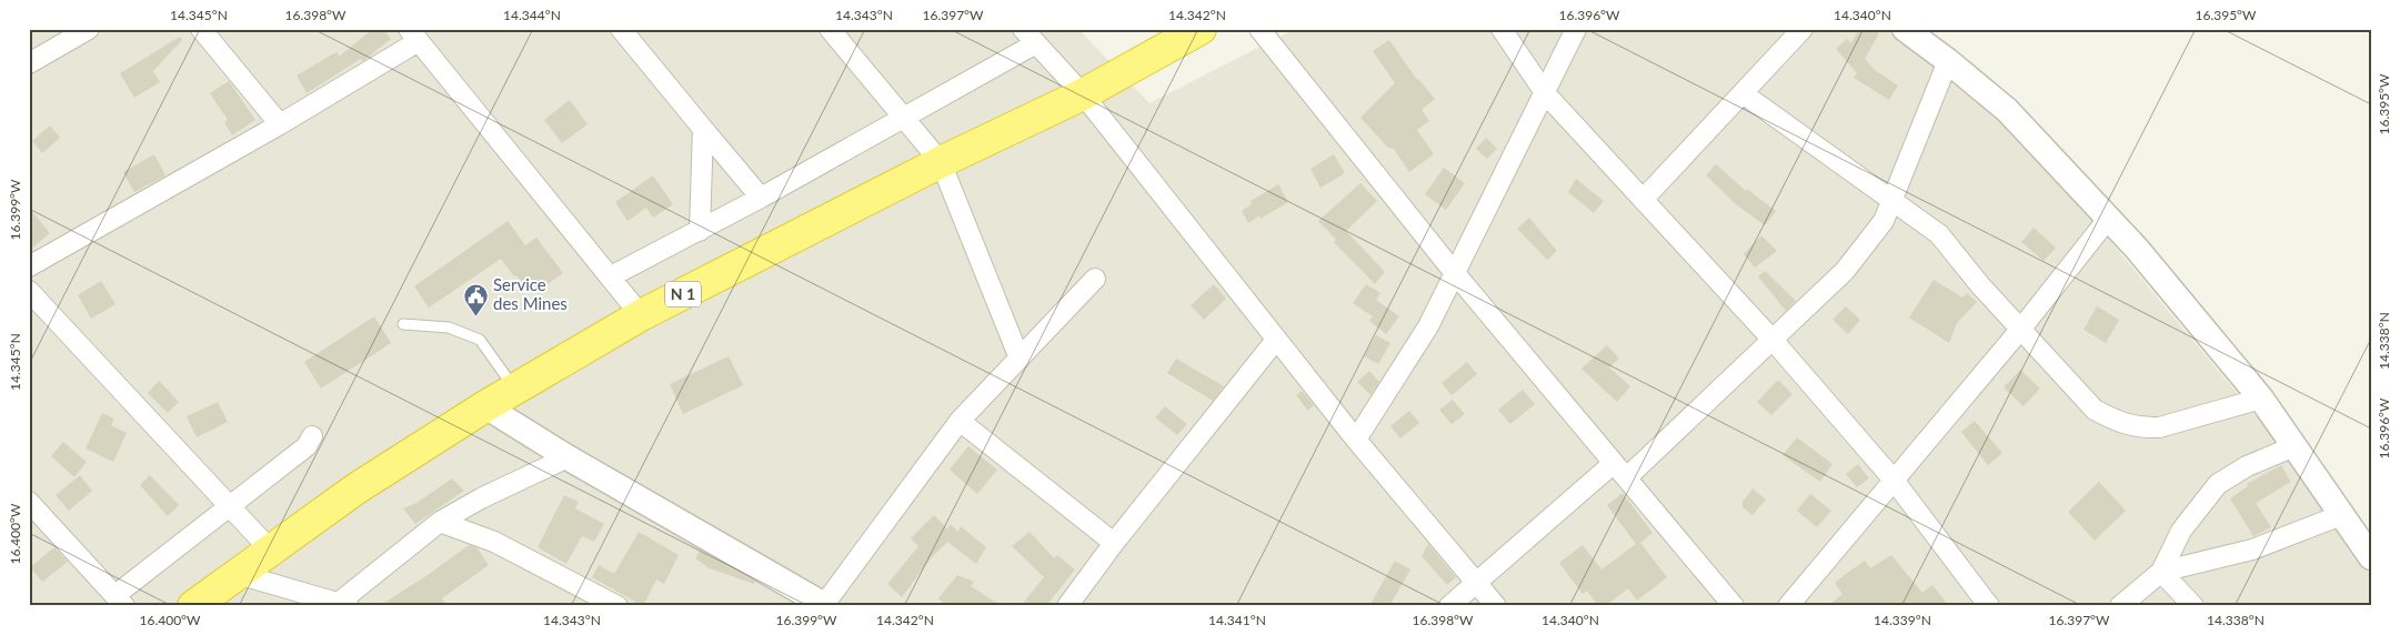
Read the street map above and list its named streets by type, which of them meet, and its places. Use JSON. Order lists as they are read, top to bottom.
{
  "streets": {
    "highway": ["N 1"]
  },
  "places": {
    "public building": ["Service des Mines"]
  },
  "coordinates": [
    "14.345°N",
    "16.398°W",
    "14.344°N",
    "14.343°N",
    "16.397°W",
    "14.342°N",
    "16.396°W",
    "14.340°N",
    "16.395°W",
    "16.399°W",
    "14.338°N",
    "16.400°W",
    "14.341°N",
    "14.339°N"
  ]
}
